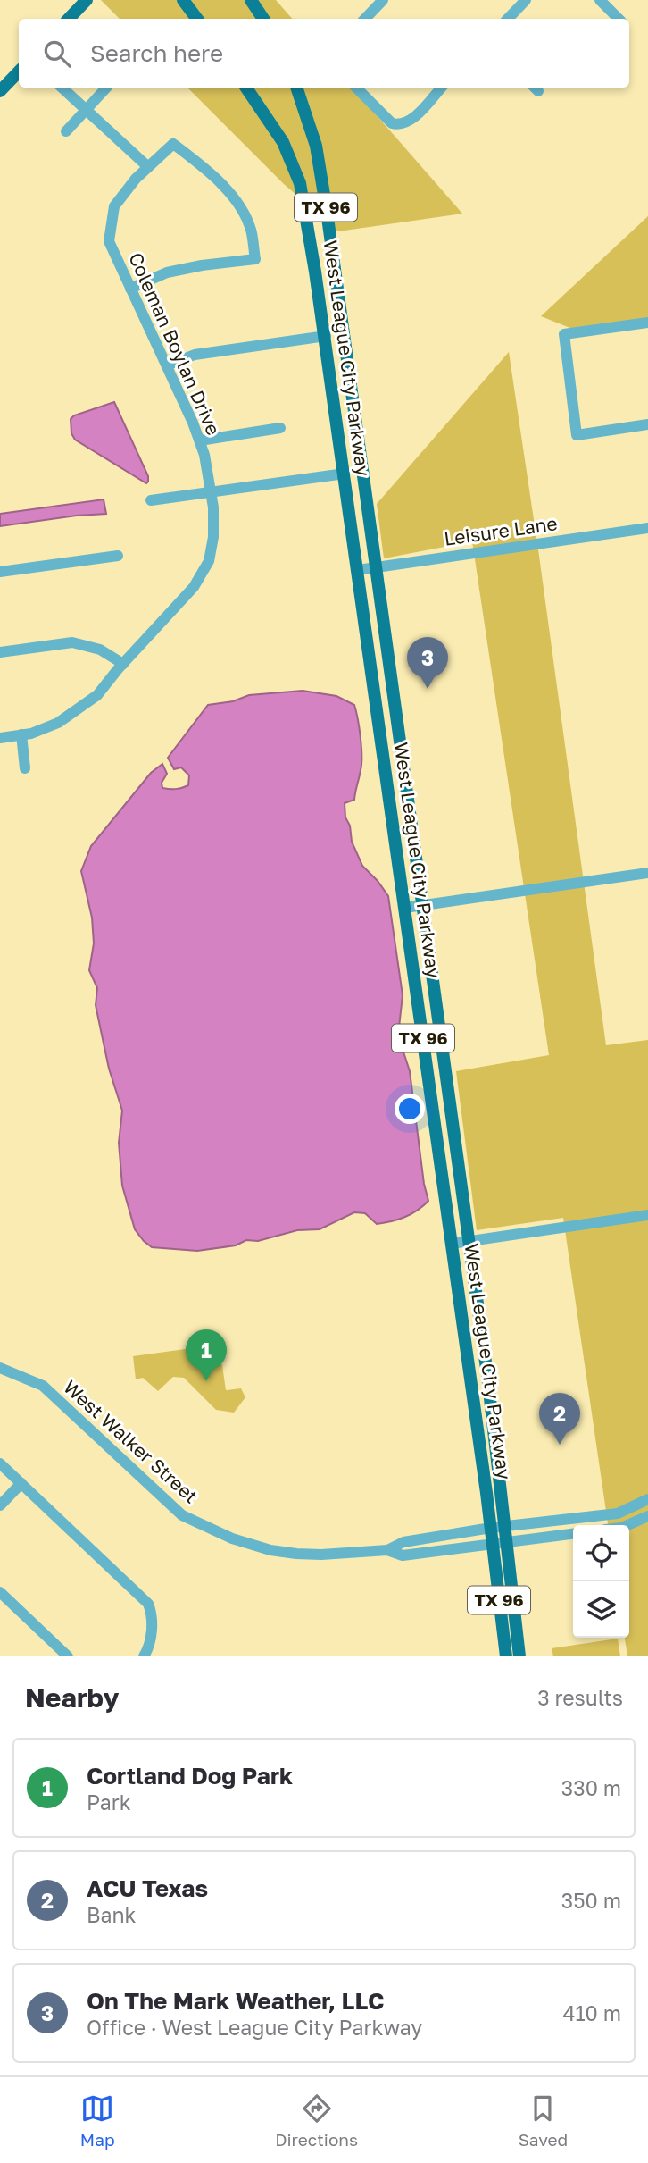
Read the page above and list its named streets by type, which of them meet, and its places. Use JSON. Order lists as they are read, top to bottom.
{
  "streets": {
    "main road": ["TX 96", "West League City Parkway"],
    "street": ["Coleman Boylan Drive", "Leisure Lane", "West Walker Street"]
  },
  "crossings": [
    ["West League City Parkway", "Leisure Lane"],
    ["West League City Parkway", "West Walker Street"]
  ],
  "page": {
    "search": "Search here",
    "pins": ["3", "1", "2"],
    "heading": ["Nearby", "3 results"],
    "list": [
      {
        "mark": "1",
        "name": "Cortland Dog Park",
        "note": "Park",
        "value": "330 m"
      },
      {
        "mark": "2",
        "name": "ACU Texas",
        "note": "Bank",
        "value": "350 m"
      },
      {
        "mark": "3",
        "name": "On The Mark Weather, LLC",
        "note": "Office · West League City Parkway",
        "value": "410 m"
      }
    ],
    "nav": ["Map", "Directions", "Saved"]
  }
}
